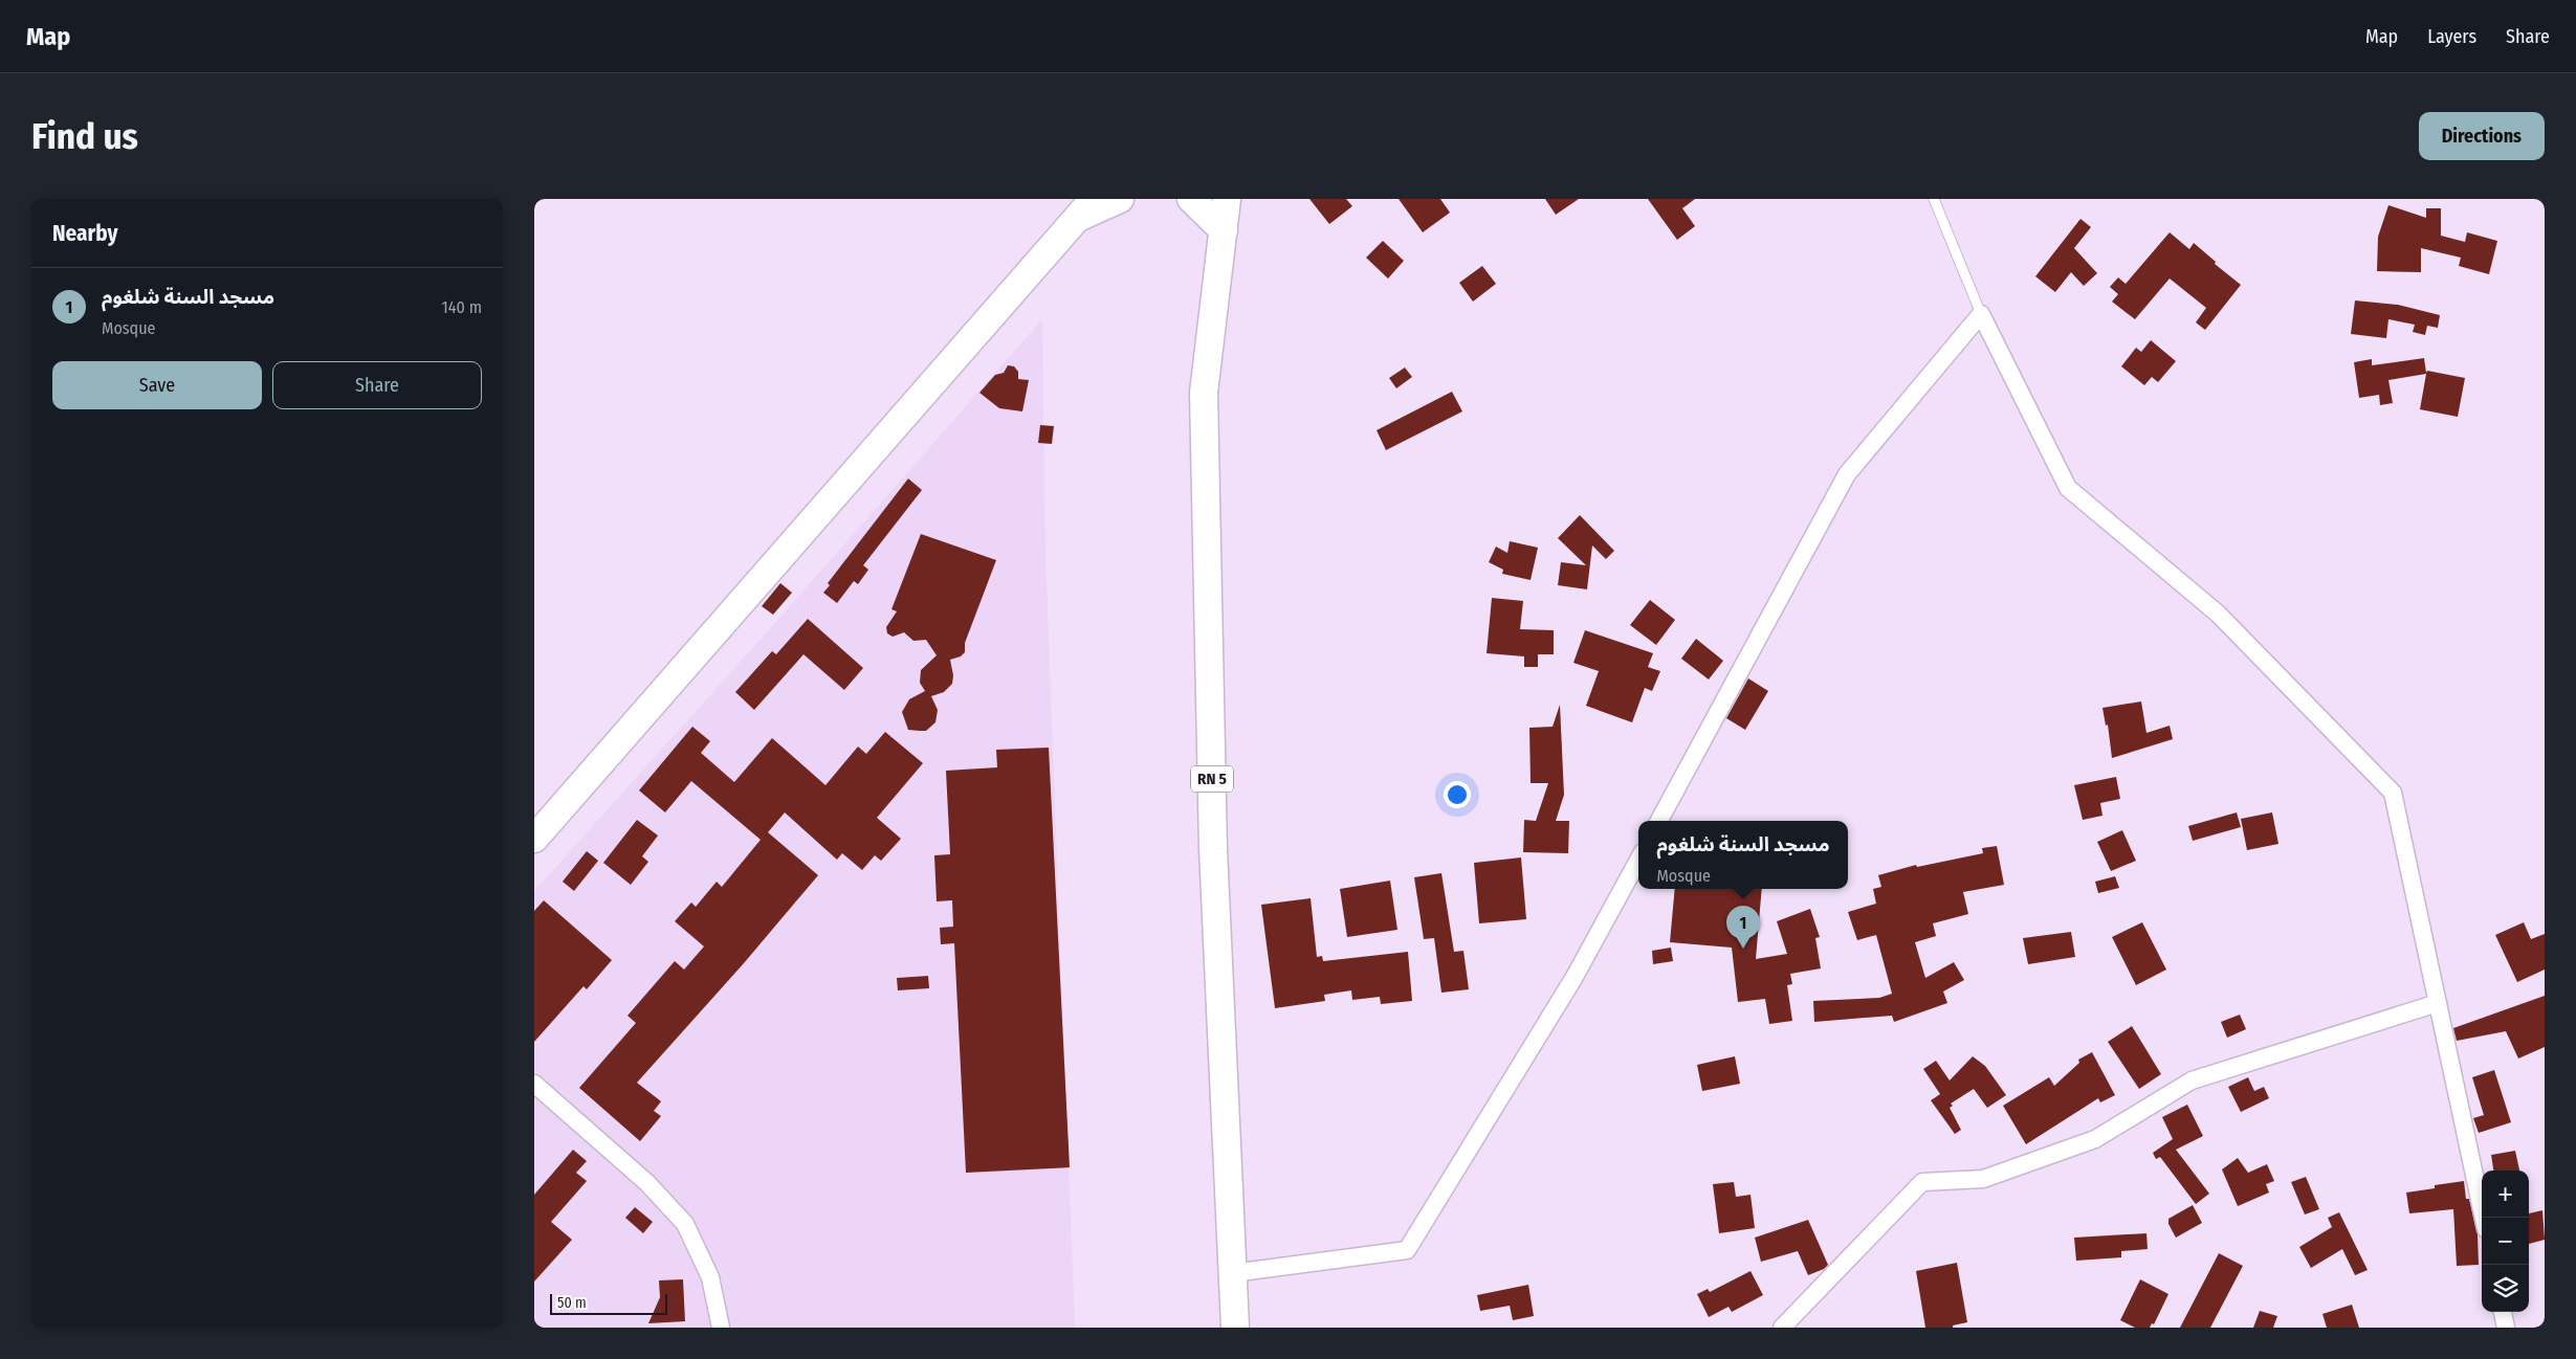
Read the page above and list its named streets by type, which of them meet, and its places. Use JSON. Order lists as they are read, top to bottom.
{
  "streets": {
    "main road": ["RN 5"]
  },
  "scale_bar": "50 m",
  "page": {
    "header": "Map",
    "nav": ["Map", "Layers", "Share"],
    "buttons": [
      "Directions",
      ["Save", "Share"]
    ],
    "title": "Find us",
    "heading": "Nearby",
    "list": [
      {
        "mark": "1",
        "name": "مسجد السنة شلغوم",
        "note": "Mosque",
        "value": "140 m"
      }
    ],
    "popup": ["مسجد السنة شلغوم", "Mosque"],
    "pins": "1",
    "map_buttons": ["+", "−"],
    "scale": "50 m"
  }
}
